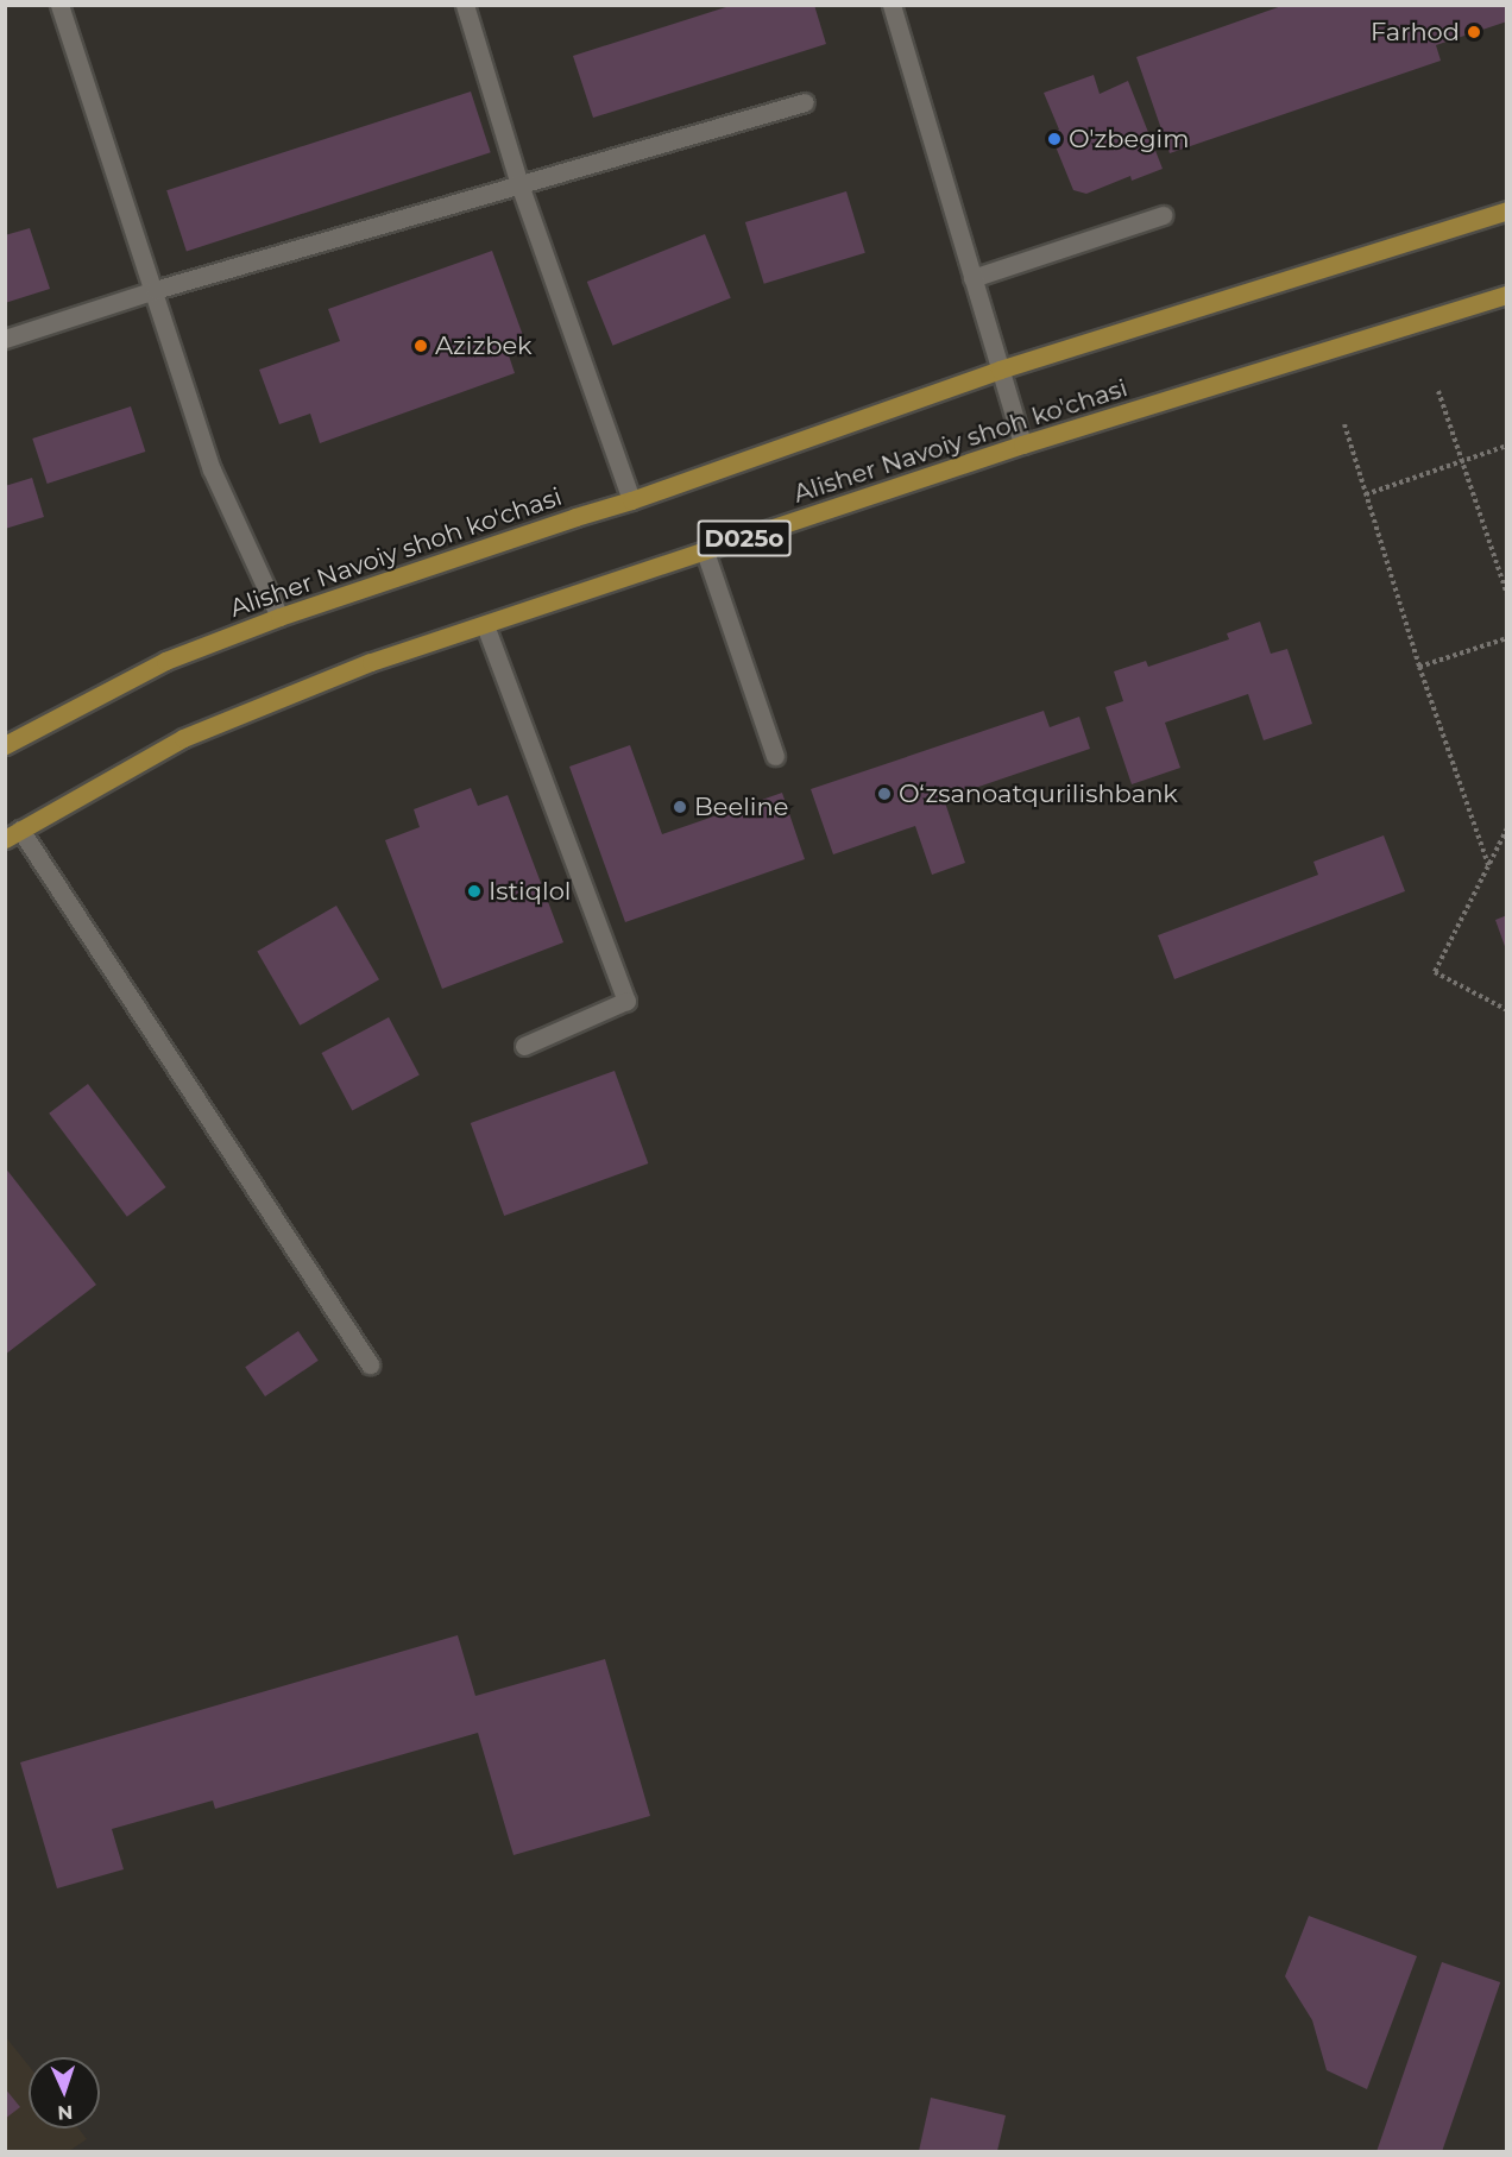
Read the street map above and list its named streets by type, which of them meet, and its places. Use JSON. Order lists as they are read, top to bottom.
{
  "streets": {
    "main road": ["Alisher Navoiy shoh ko'chasi", "D025o"]
  },
  "places": [
    "Farhod",
    "O'zbegim",
    "Azizbek",
    "Oʻzsanoatqurilishbank",
    "Beeline",
    "Istiqlol"
  ],
  "north": "bottom"
}
